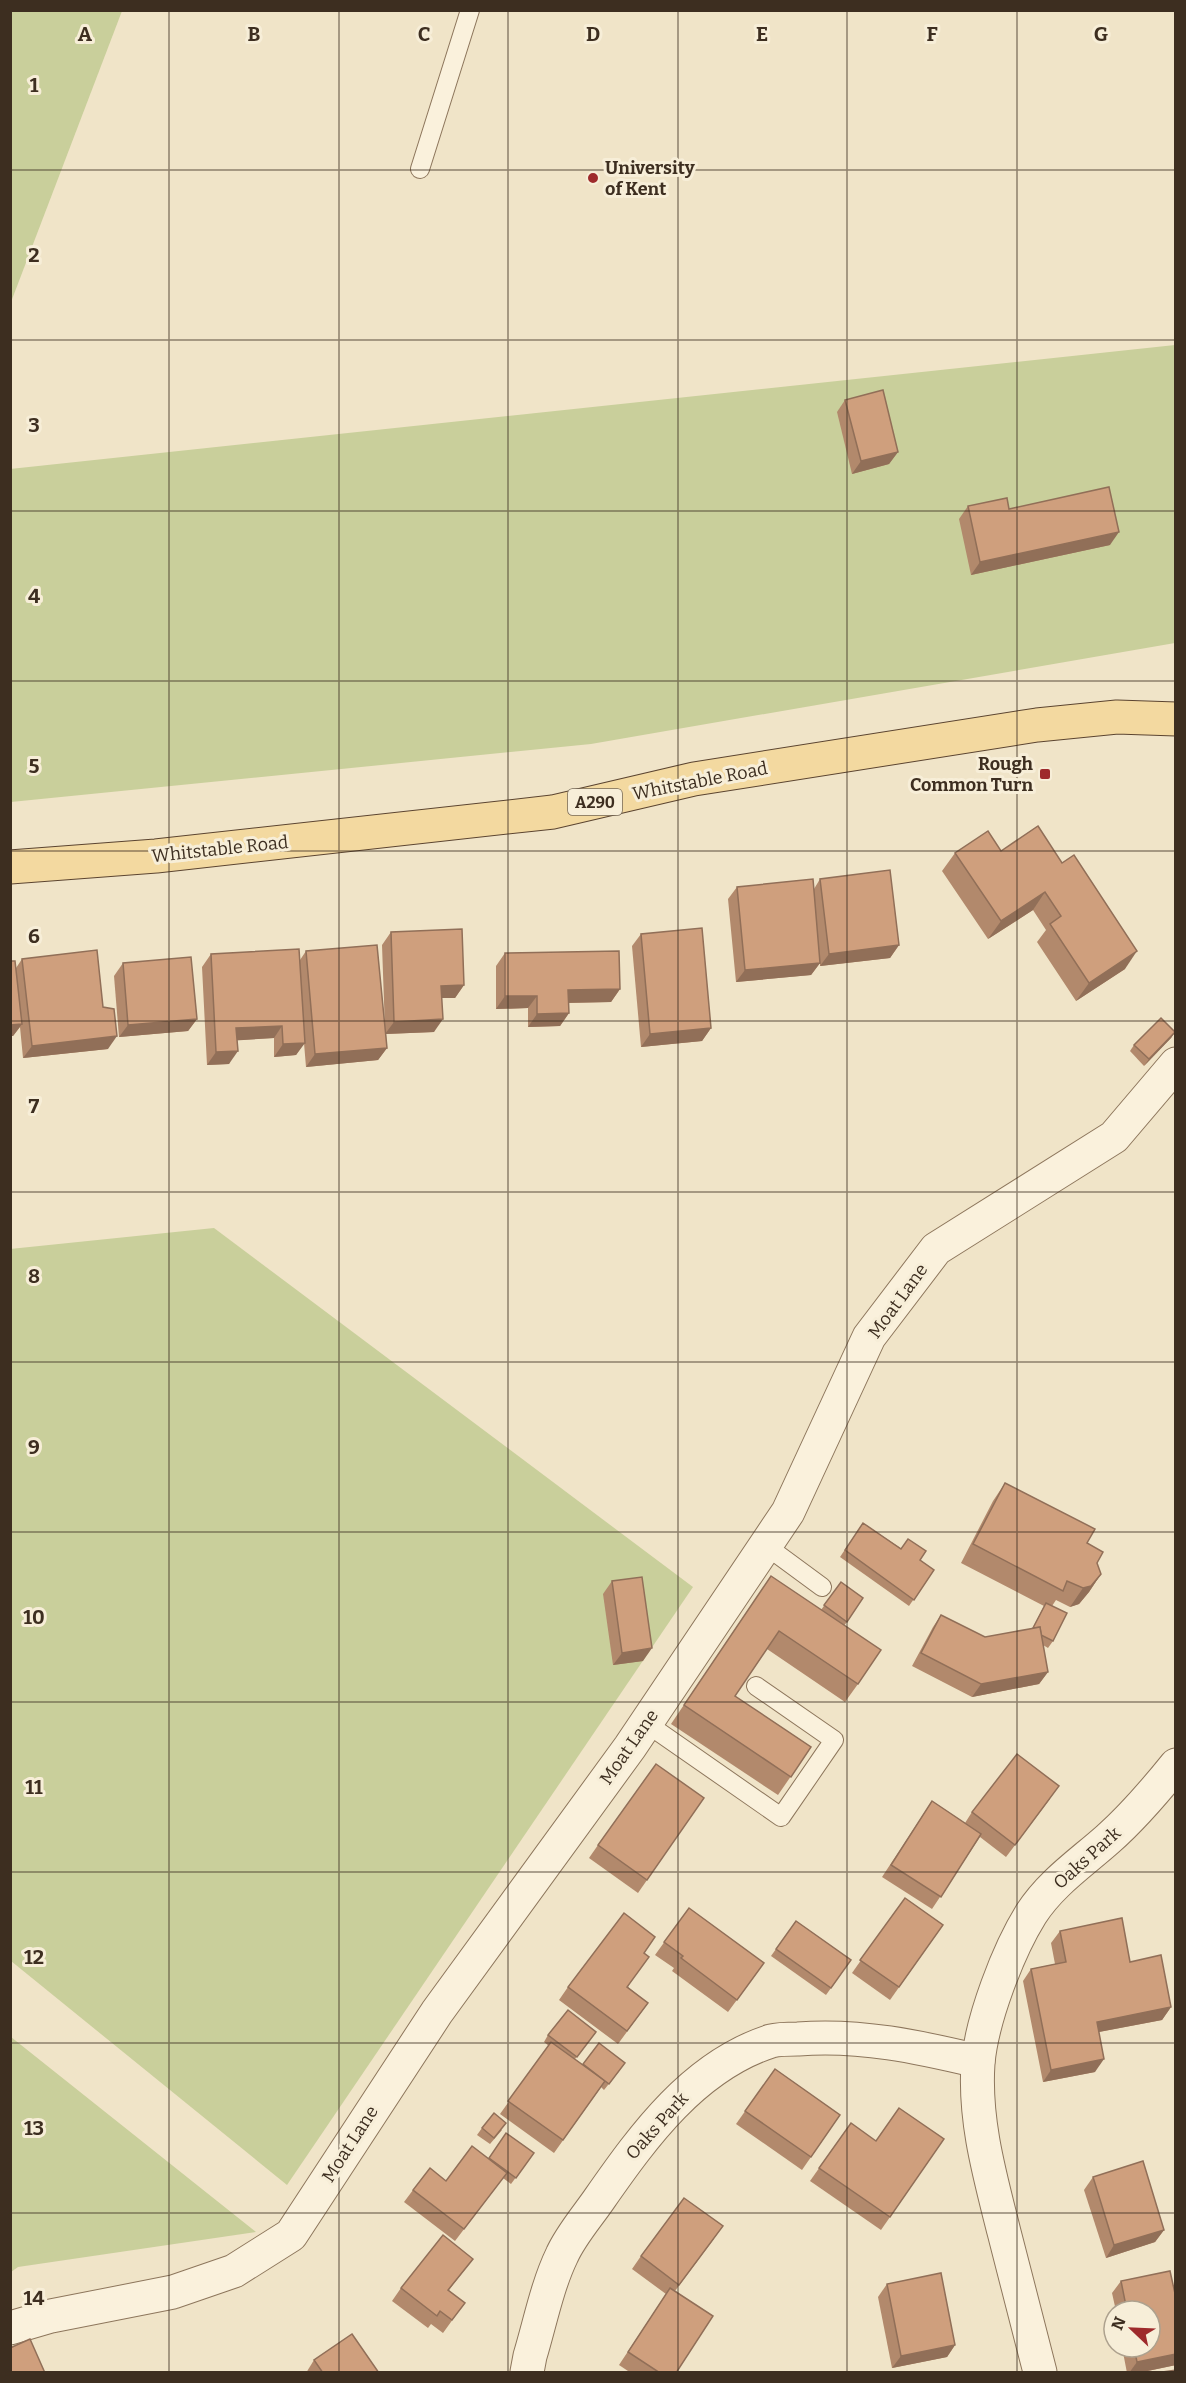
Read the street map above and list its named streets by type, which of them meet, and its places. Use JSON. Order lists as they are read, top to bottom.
{
  "streets": {
    "main road": ["Whitstable Road", "A290"],
    "street": ["Moat Lane", "Oaks Park"]
  },
  "places": {
    "other": ["University of Kent"],
    "transit": ["Rough Common Turn"]
  },
  "north": "top left",
  "grid": {
    "columns": [
      "A",
      "B",
      "C",
      "D",
      "E",
      "F",
      "G"
    ],
    "rows": [
      "1",
      "2",
      "3",
      "4",
      "5",
      "6",
      "7",
      "8",
      "9",
      "10",
      "11",
      "12",
      "13",
      "14"
    ]
  }
}
